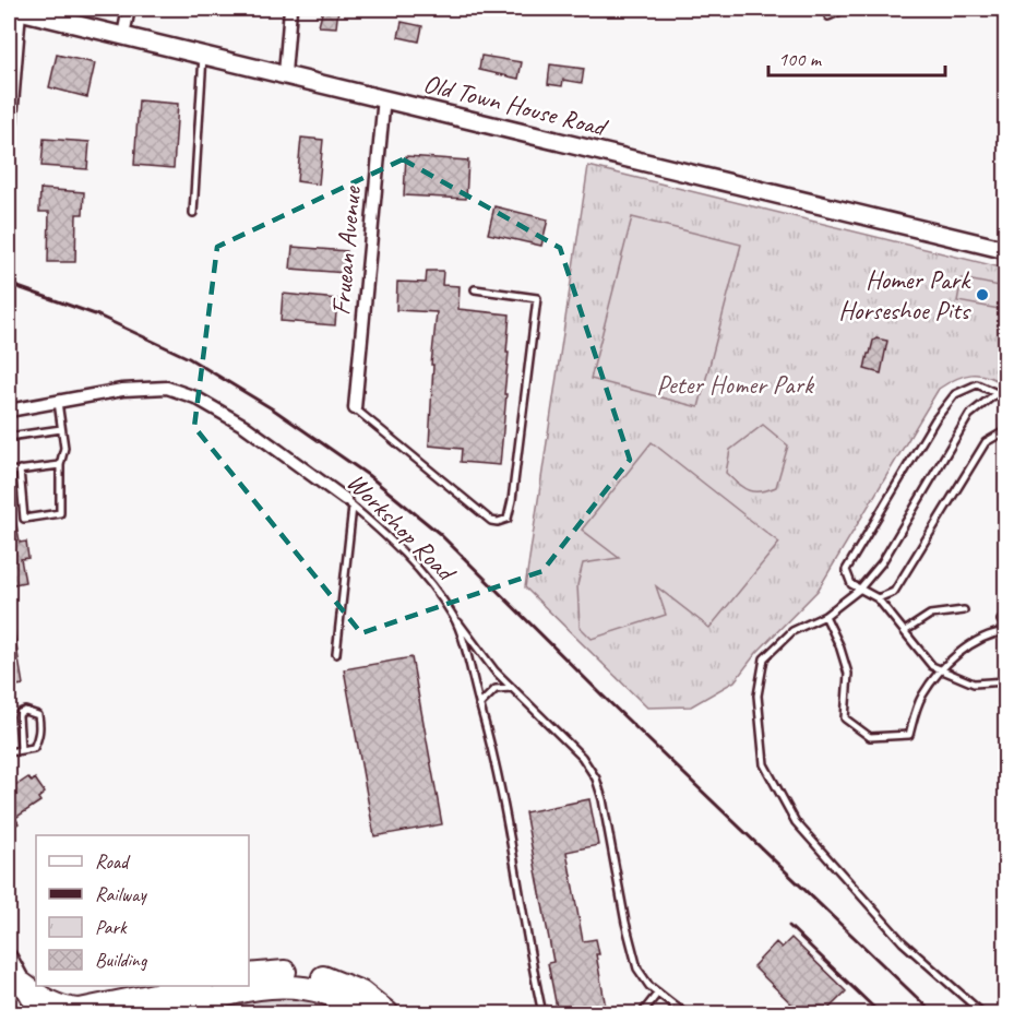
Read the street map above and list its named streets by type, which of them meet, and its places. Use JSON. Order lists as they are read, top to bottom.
{
  "streets": {
    "main road": ["Old Town House Road"],
    "street": ["Fruean Avenue", "Workshop Road"]
  },
  "crossings": [
    ["Old Town House Road", "Fruean Avenue"]
  ],
  "parks": ["Peter Homer Park"],
  "places": ["Homer Park Horseshoe Pits"],
  "legend": [
    "Road",
    "Railway",
    "Park",
    "Building"
  ],
  "scale_bar": "100 m"
}
